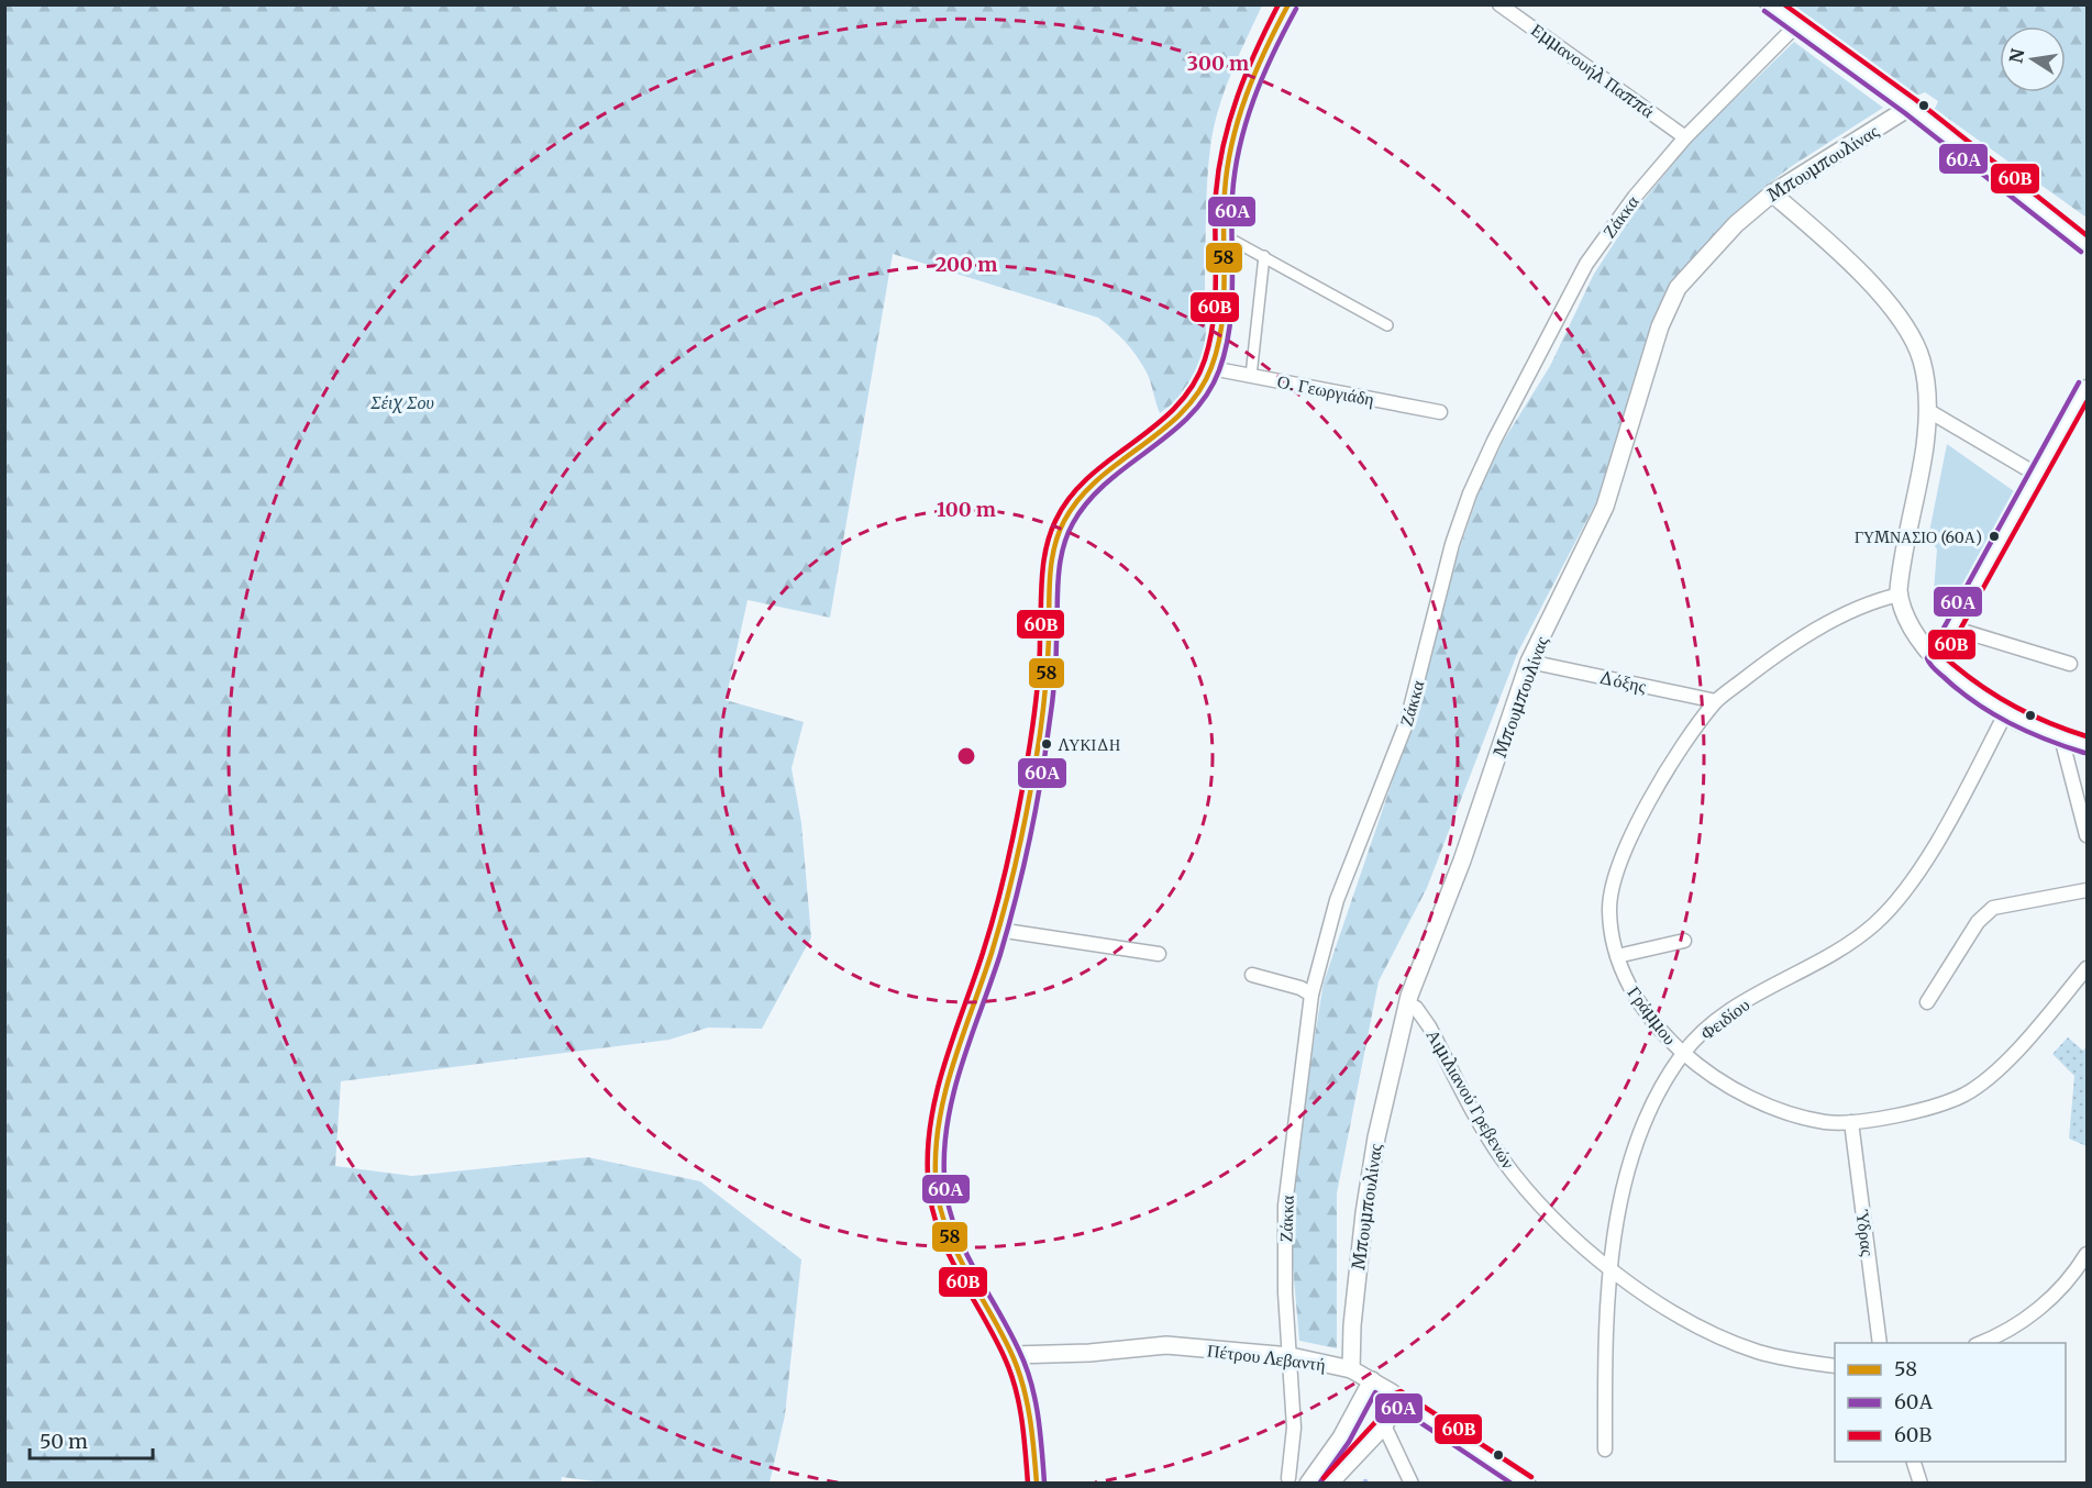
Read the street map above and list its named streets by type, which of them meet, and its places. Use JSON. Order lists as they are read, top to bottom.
{
  "streets": {
    "street": [
      "Εμμανουήλ Παππά",
      "Μπουμπουλίνας",
      "Ζάκκα",
      "Ο. Γεωργιάδη",
      "Δόξης",
      "Γράμμου",
      "Φειδίου",
      "Αιμιλιανού Γρεβενών",
      "Ύδρας",
      "Πέτρου Λεβαντή"
    ]
  },
  "crossings": [
    ["Εμμανουήλ Παππά", "Ζάκκα"],
    ["Μπουμπουλίνας", "Δόξης"],
    ["Μπουμπουλίνας", "Αιμιλιανού Γρεβενών"],
    ["Μπουμπουλίνας", "Πέτρου Λεβαντή"],
    ["Ζάκκα", "Πέτρου Λεβαντή"],
    ["Δόξης", "Γράμμου"],
    ["Γράμμου", "Φειδίου"],
    ["Γράμμου", "Ύδρας"],
    ["Φειδίου", "Αιμιλιανού Γρεβενών"]
  ],
  "parks": ["Σέιχ Σου"],
  "places": ["ΓΥΜΝΑΣΙΟ (60Α)", "ΛΥΚΙΔΗ"],
  "lines": ["transit line 58", "transit line 60Β", "transit line 60Α"],
  "legend": ["58", "60Α", "60Β"],
  "scale_bar": "50 m",
  "north": "left",
  "rings": ["300 m", "200 m", "100 m"]
}
